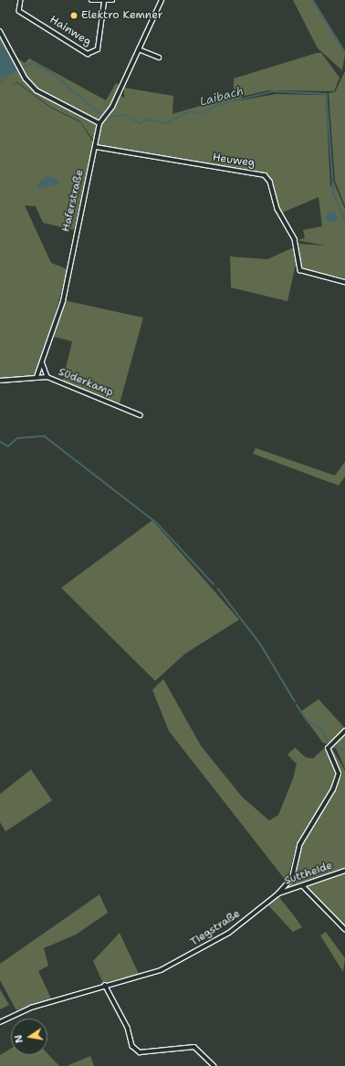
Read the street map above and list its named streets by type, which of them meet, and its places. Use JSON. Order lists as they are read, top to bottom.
{
  "streets": {
    "street": [
      "Hainweg",
      "Heuweg",
      "Haferstraße",
      "Süderkamp",
      "Suttheide",
      "Tiegstraße"
    ]
  },
  "crossings": [
    ["Heuweg", "Haferstraße"],
    ["Haferstraße", "Süderkamp"],
    ["Suttheide", "Tiegstraße"]
  ],
  "water": ["Laibach"],
  "places": ["Elektro Kemner"],
  "north": "left"
}
